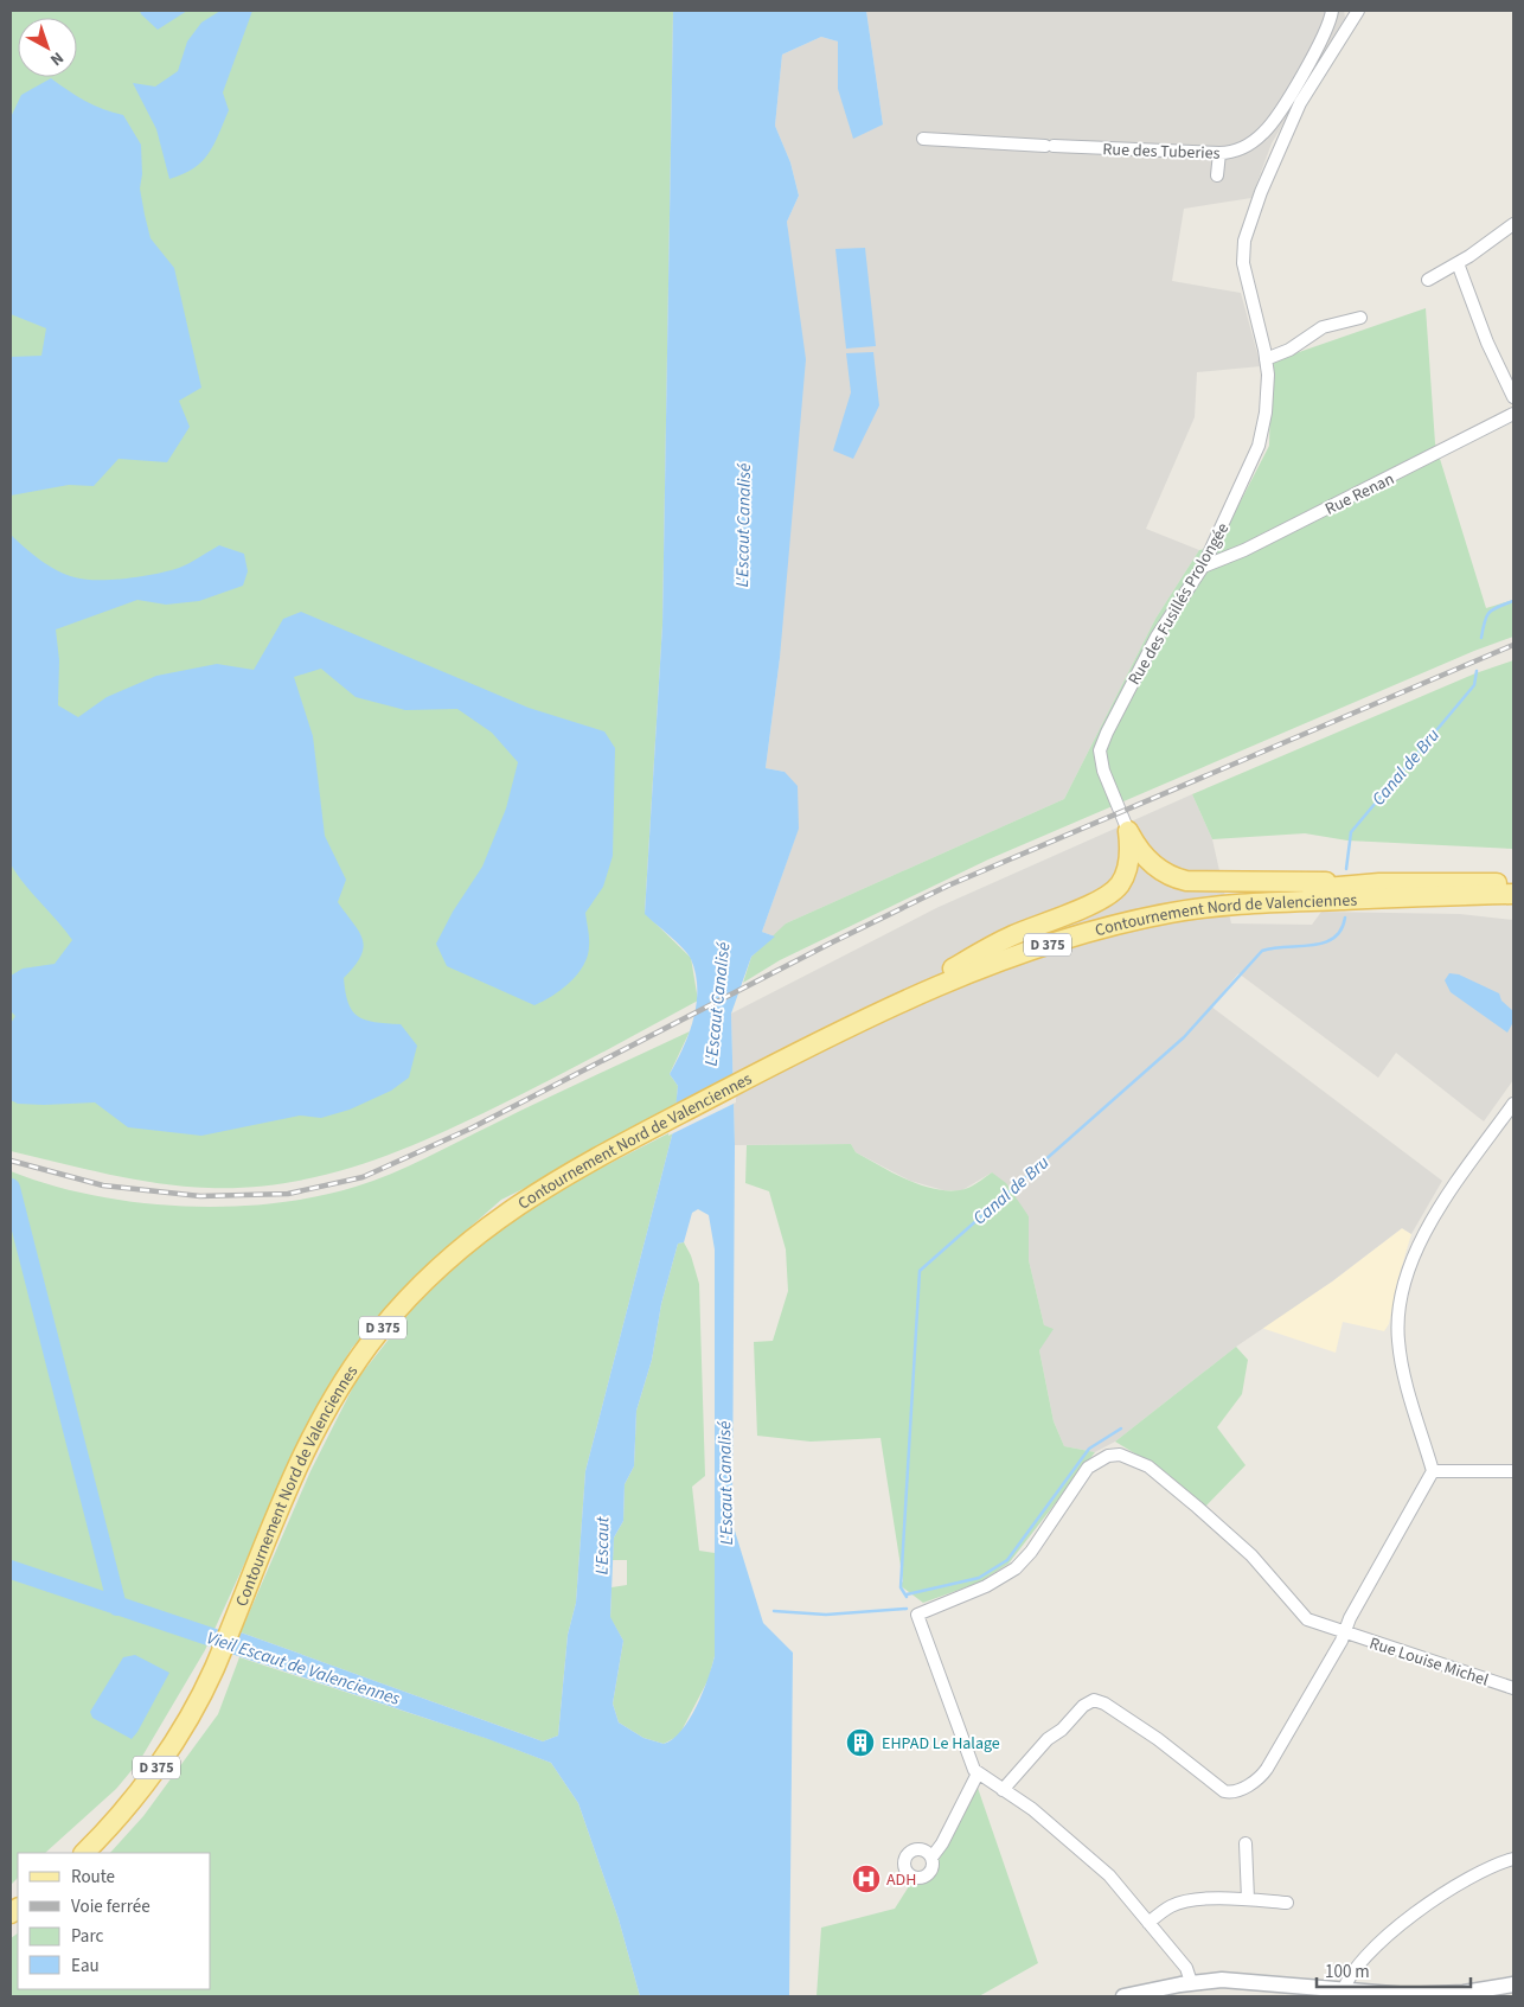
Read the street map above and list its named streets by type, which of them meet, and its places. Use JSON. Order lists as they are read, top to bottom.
{
  "streets": {
    "main road": ["Contournement Nord de Valenciennes", "D 375"],
    "street": [
      "Rue des Tuberies",
      "Rue Renan",
      "Rue des Fusillés Prolongée",
      "Rue Louise Michel"
    ]
  },
  "crossings": [
    ["Rue Renan", "Rue des Fusillés Prolongée"]
  ],
  "water": [
    "L'Escaut Canalisé",
    "Canal de Bru",
    "L'Escaut",
    "Vieil Escaut de Valenciennes"
  ],
  "places": {
    "building": ["EHPAD Le Halage"],
    "hospital": ["ADH"]
  },
  "legend": [
    "Route",
    "Voie ferrée",
    "Parc",
    "Eau"
  ],
  "scale_bar": "100 m",
  "north": "bottom right"
}
